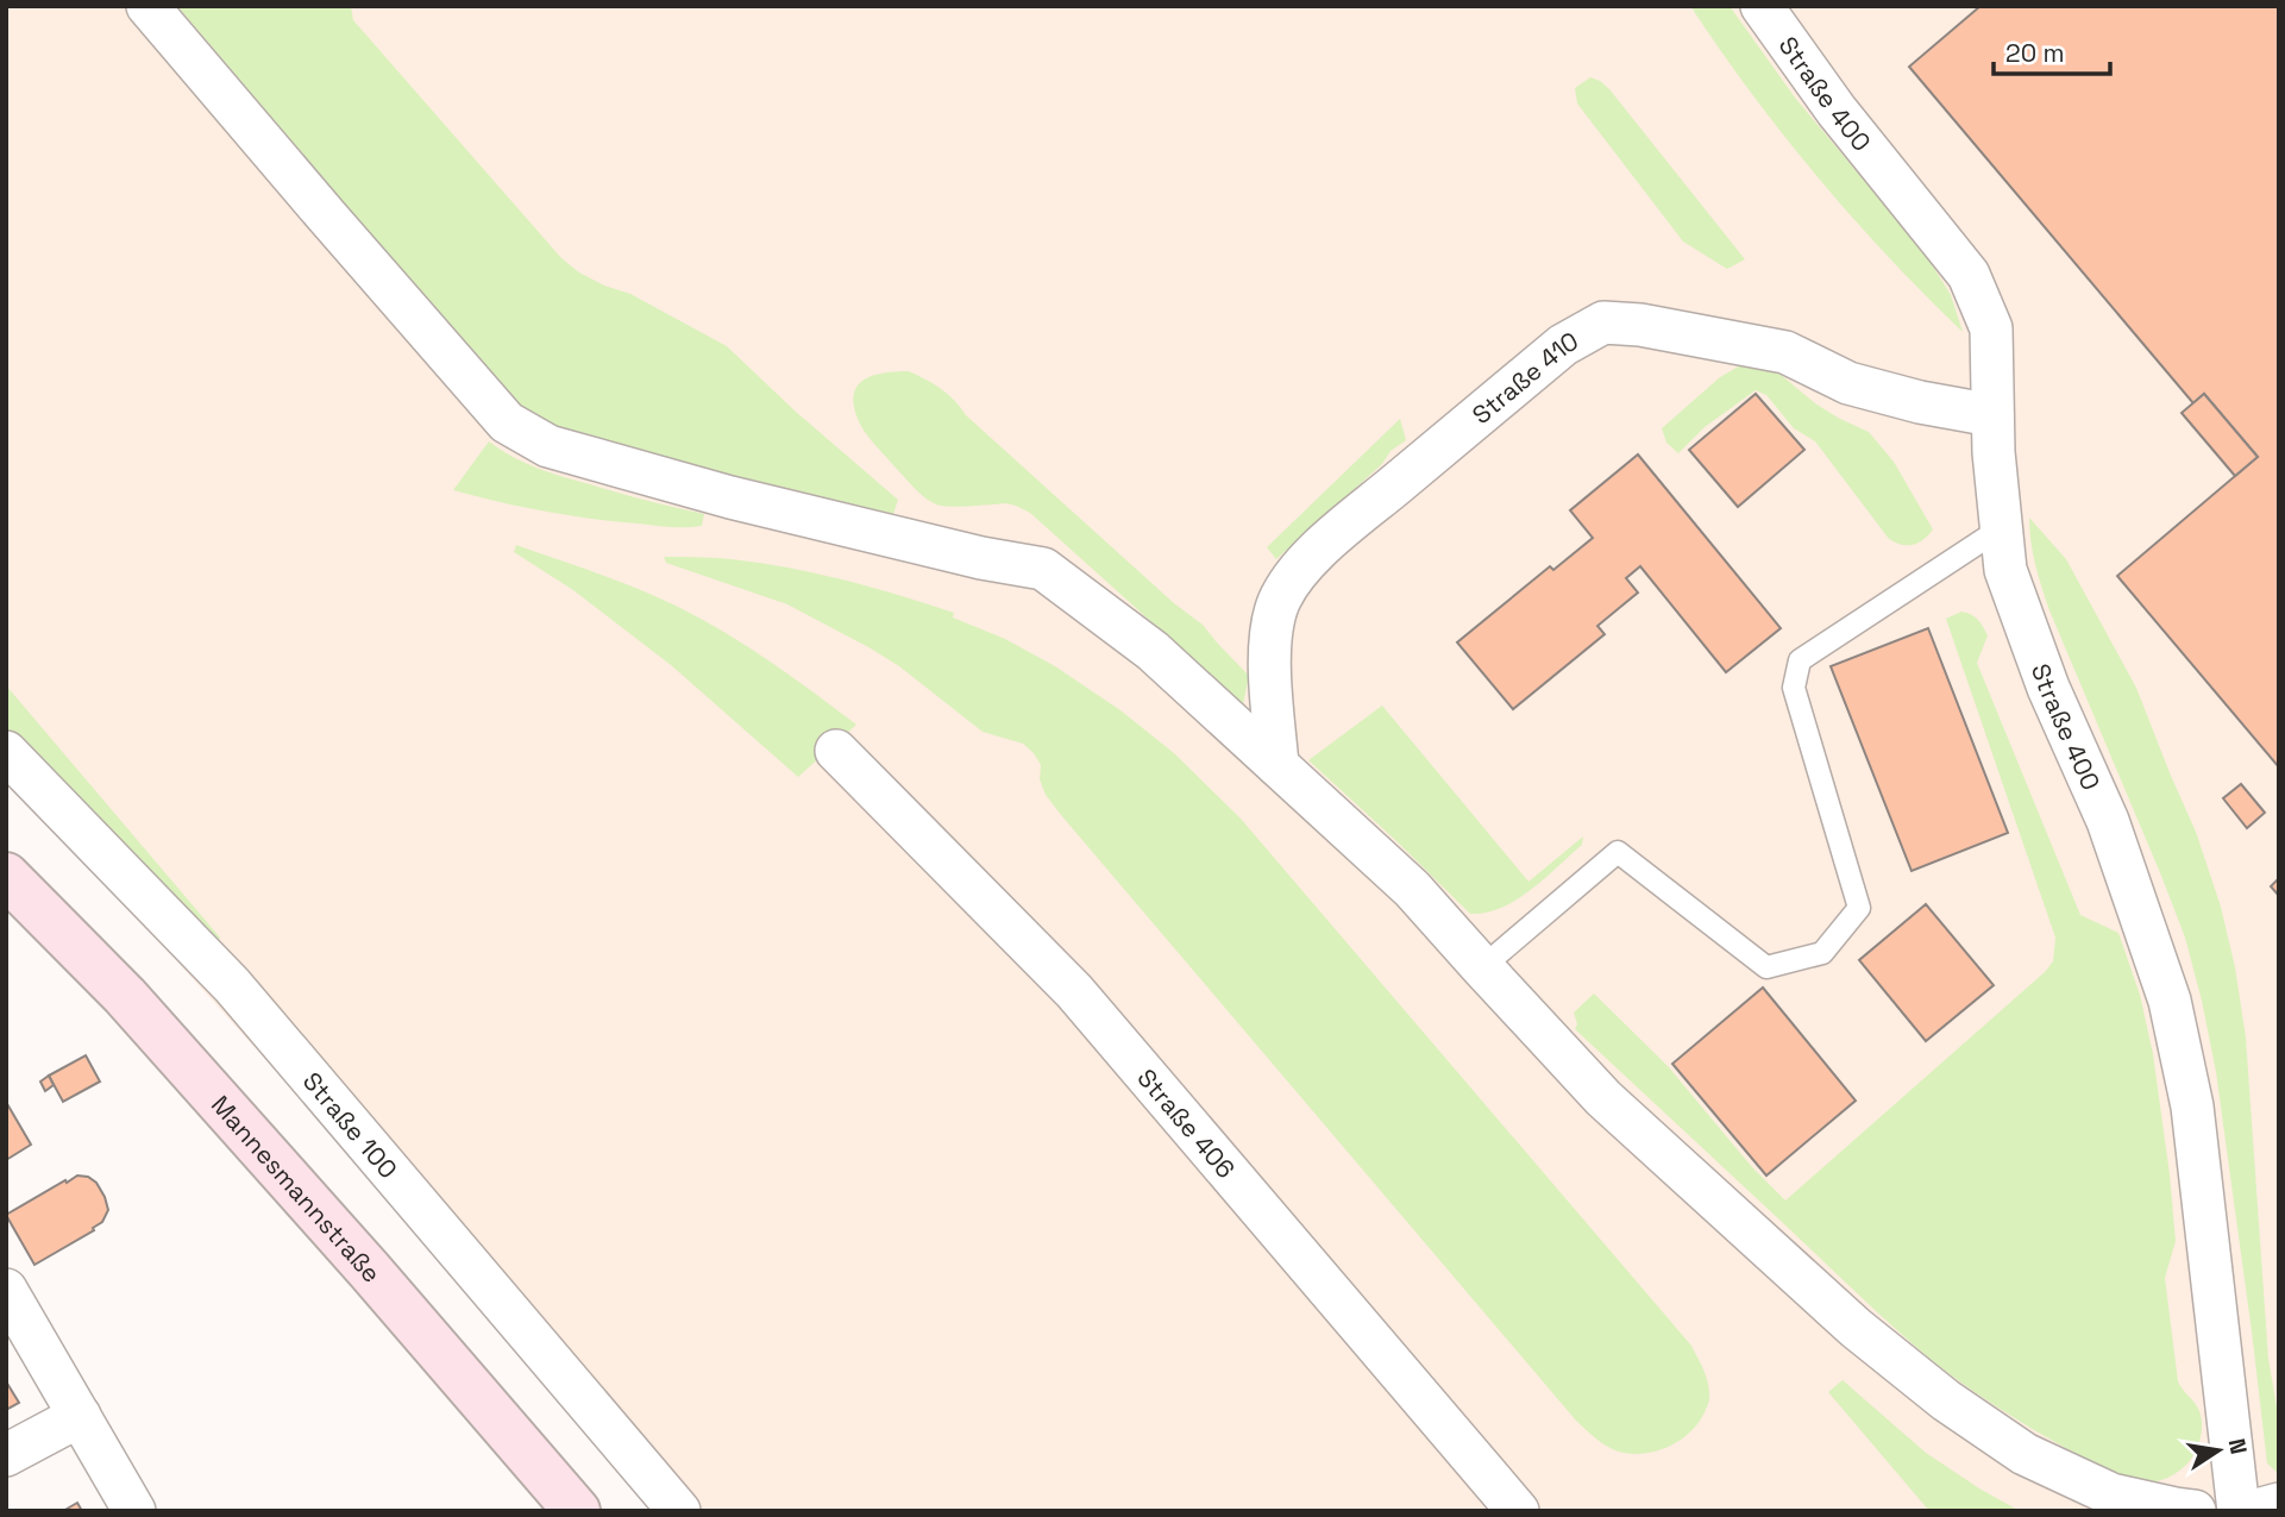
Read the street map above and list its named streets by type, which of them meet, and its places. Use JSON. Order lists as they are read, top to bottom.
{
  "streets": {
    "main road": ["Mannesmannstraße"],
    "street": [
      "Straße 400",
      "Straße 410",
      "Straße 406",
      "Straße 100"
    ]
  },
  "crossings": [
    ["Straße 400", "Straße 410"]
  ],
  "scale_bar": "20 m",
  "north": "right"
}
